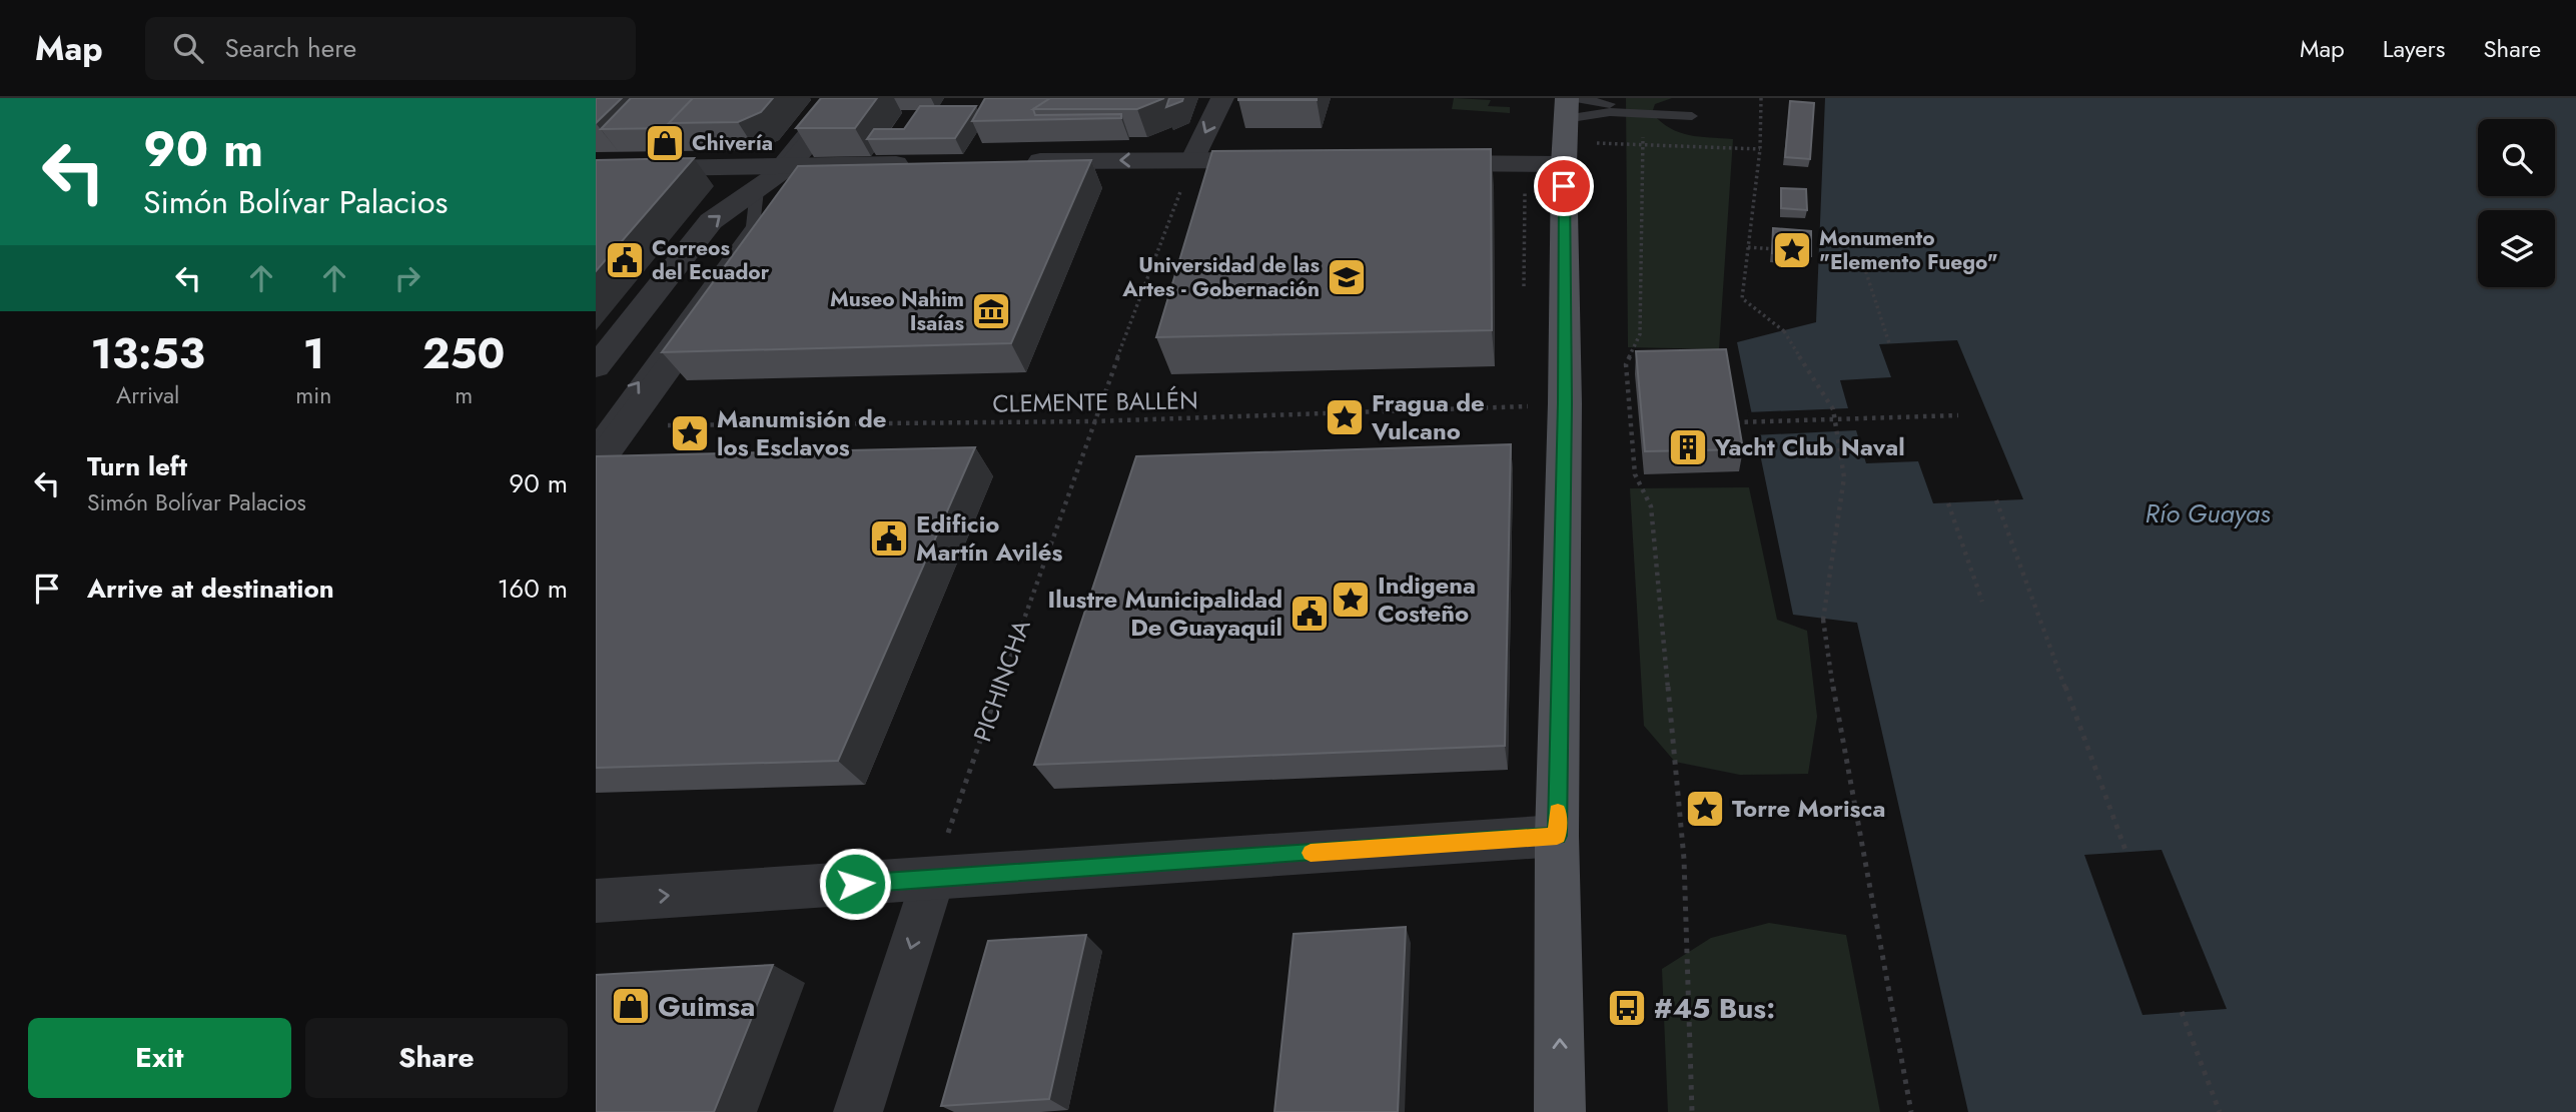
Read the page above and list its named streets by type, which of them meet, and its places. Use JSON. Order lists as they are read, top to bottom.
{
  "streets": {
    "path": ["CLEMENTE BALLÉN", "PICHINCHA"]
  },
  "crossings": [
    ["CLEMENTE BALLÉN", "PICHINCHA"]
  ],
  "water": ["Río Guayas"],
  "places": {
    "shop": ["Chivería", "Guimsa"],
    "place": [
      "Monumento \"Elemento Fuego\"",
      "Fragua de Vulcano",
      "Manumisión de los Esclavos",
      "Indigena Costeño",
      "Torre Morisca"
    ],
    "public building": ["Correos del Ecuador", "Edificio Martín Avilés", "Ilustre Municipalidad De Guayaquil"],
    "school or university": ["Universidad de las Artes - Gobernación"],
    "museum": ["Museo Nahim Isaías"],
    "building": ["Yacht Club Naval"],
    "bus stop": ["#45 Bus:"]
  },
  "page": {
    "header": "Map",
    "search": "Search here",
    "nav": ["Map", "Layers", "Share"],
    "turn": ["90 m", "Simón Bolívar Palacios"],
    "eta": [
      "13:53",
      "Arrival",
      "1",
      "min",
      "250",
      "m"
    ],
    "list": [
      {
        "name": "Turn left",
        "note": "Simón Bolívar Palacios",
        "value": "90 m"
      },
      {
        "name": "Arrive at destination",
        "value": "160 m"
      }
    ],
    "buttons": ["Exit", "Share"]
  }
}
